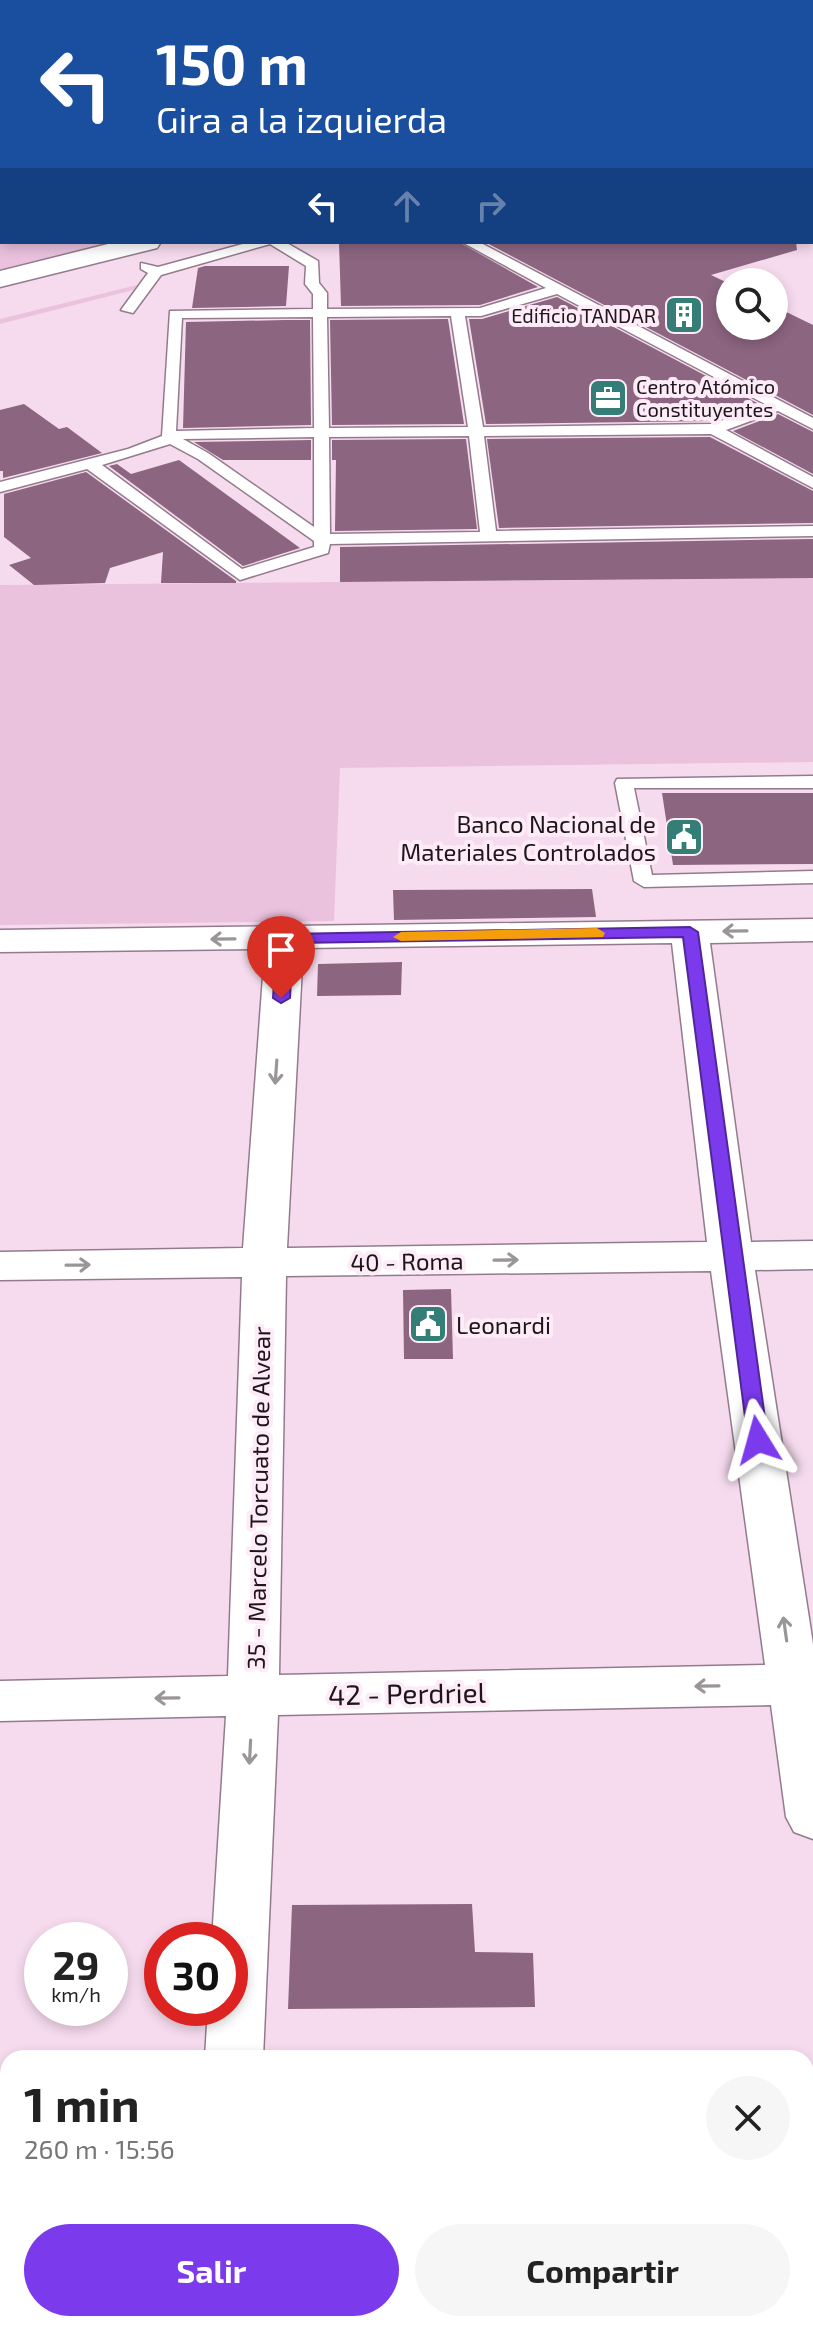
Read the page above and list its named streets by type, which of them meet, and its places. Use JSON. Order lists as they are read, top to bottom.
{
  "streets": {
    "street": ["40 - Roma", "35 - Marcelo Torcuato de Alvear", "42 - Perdriel"]
  },
  "crossings": [
    ["40 - Roma", "35 - Marcelo Torcuato de Alvear"],
    ["35 - Marcelo Torcuato de Alvear", "42 - Perdriel"]
  ],
  "one_way": ["35 - Marcelo Torcuato de Alvear", "42 - Perdriel"],
  "places": {
    "building": ["Edificio TANDAR"],
    "office": ["Centro Atómico Constituyentes"],
    "public building": ["Banco Nacional de Materiales Controlados", "Leonardi"]
  },
  "page": {
    "turn": ["150 m", "Gira a la izquierda"],
    "speed": "29 km/h",
    "limit": "30",
    "heading": ["1 min", "260 m · 15:56"],
    "buttons": ["Salir", "Compartir"]
  }
}
